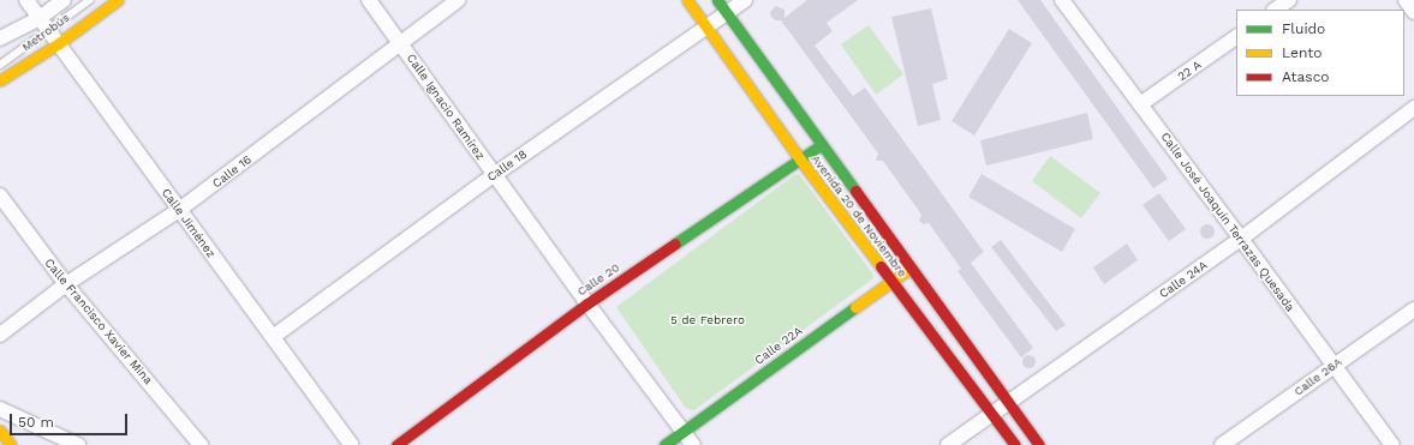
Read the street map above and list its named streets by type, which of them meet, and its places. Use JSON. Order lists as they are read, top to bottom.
{
  "streets": {
    "main road": ["Avenida 20 de Noviembre", "Calle 20", "Calle 22A"],
    "street": [
      "22 A",
      "Calle Ignacio Ramírez",
      "Calle 18",
      "Calle 16",
      "Calle José Joaquín Terrazas Quesada",
      "Calle Jiménez",
      "Calle 24A",
      "Calle Francisco Xavier Mina",
      "Calle 26A"
    ],
    "lane": ["Metrobús"]
  },
  "crossings": [
    ["Metrobús", "Calle Jiménez"],
    ["22 A", "Calle José Joaquín Terrazas Quesada"],
    ["Calle Ignacio Ramírez", "Calle 18"],
    ["Calle Ignacio Ramírez", "Calle 16"],
    ["Calle Ignacio Ramírez", "Calle 20"],
    ["Calle Ignacio Ramírez", "Calle 22A"],
    ["Calle 18", "Avenida 20 de Noviembre"],
    ["Calle 18", "Calle Jiménez"],
    ["Calle 16", "Calle Jiménez"],
    ["Calle 16", "Calle Francisco Xavier Mina"],
    ["Avenida 20 de Noviembre", "Calle 20"],
    ["Avenida 20 de Noviembre", "Calle 24A"],
    ["Avenida 20 de Noviembre", "Calle 22A"],
    ["Calle José Joaquín Terrazas Quesada", "Calle 24A"],
    ["Calle José Joaquín Terrazas Quesada", "Calle 26A"]
  ],
  "parks": ["5 de Febrero"],
  "legend": ["Fluido", "Lento", "Atasco"],
  "scale_bar": "50 m"
}
